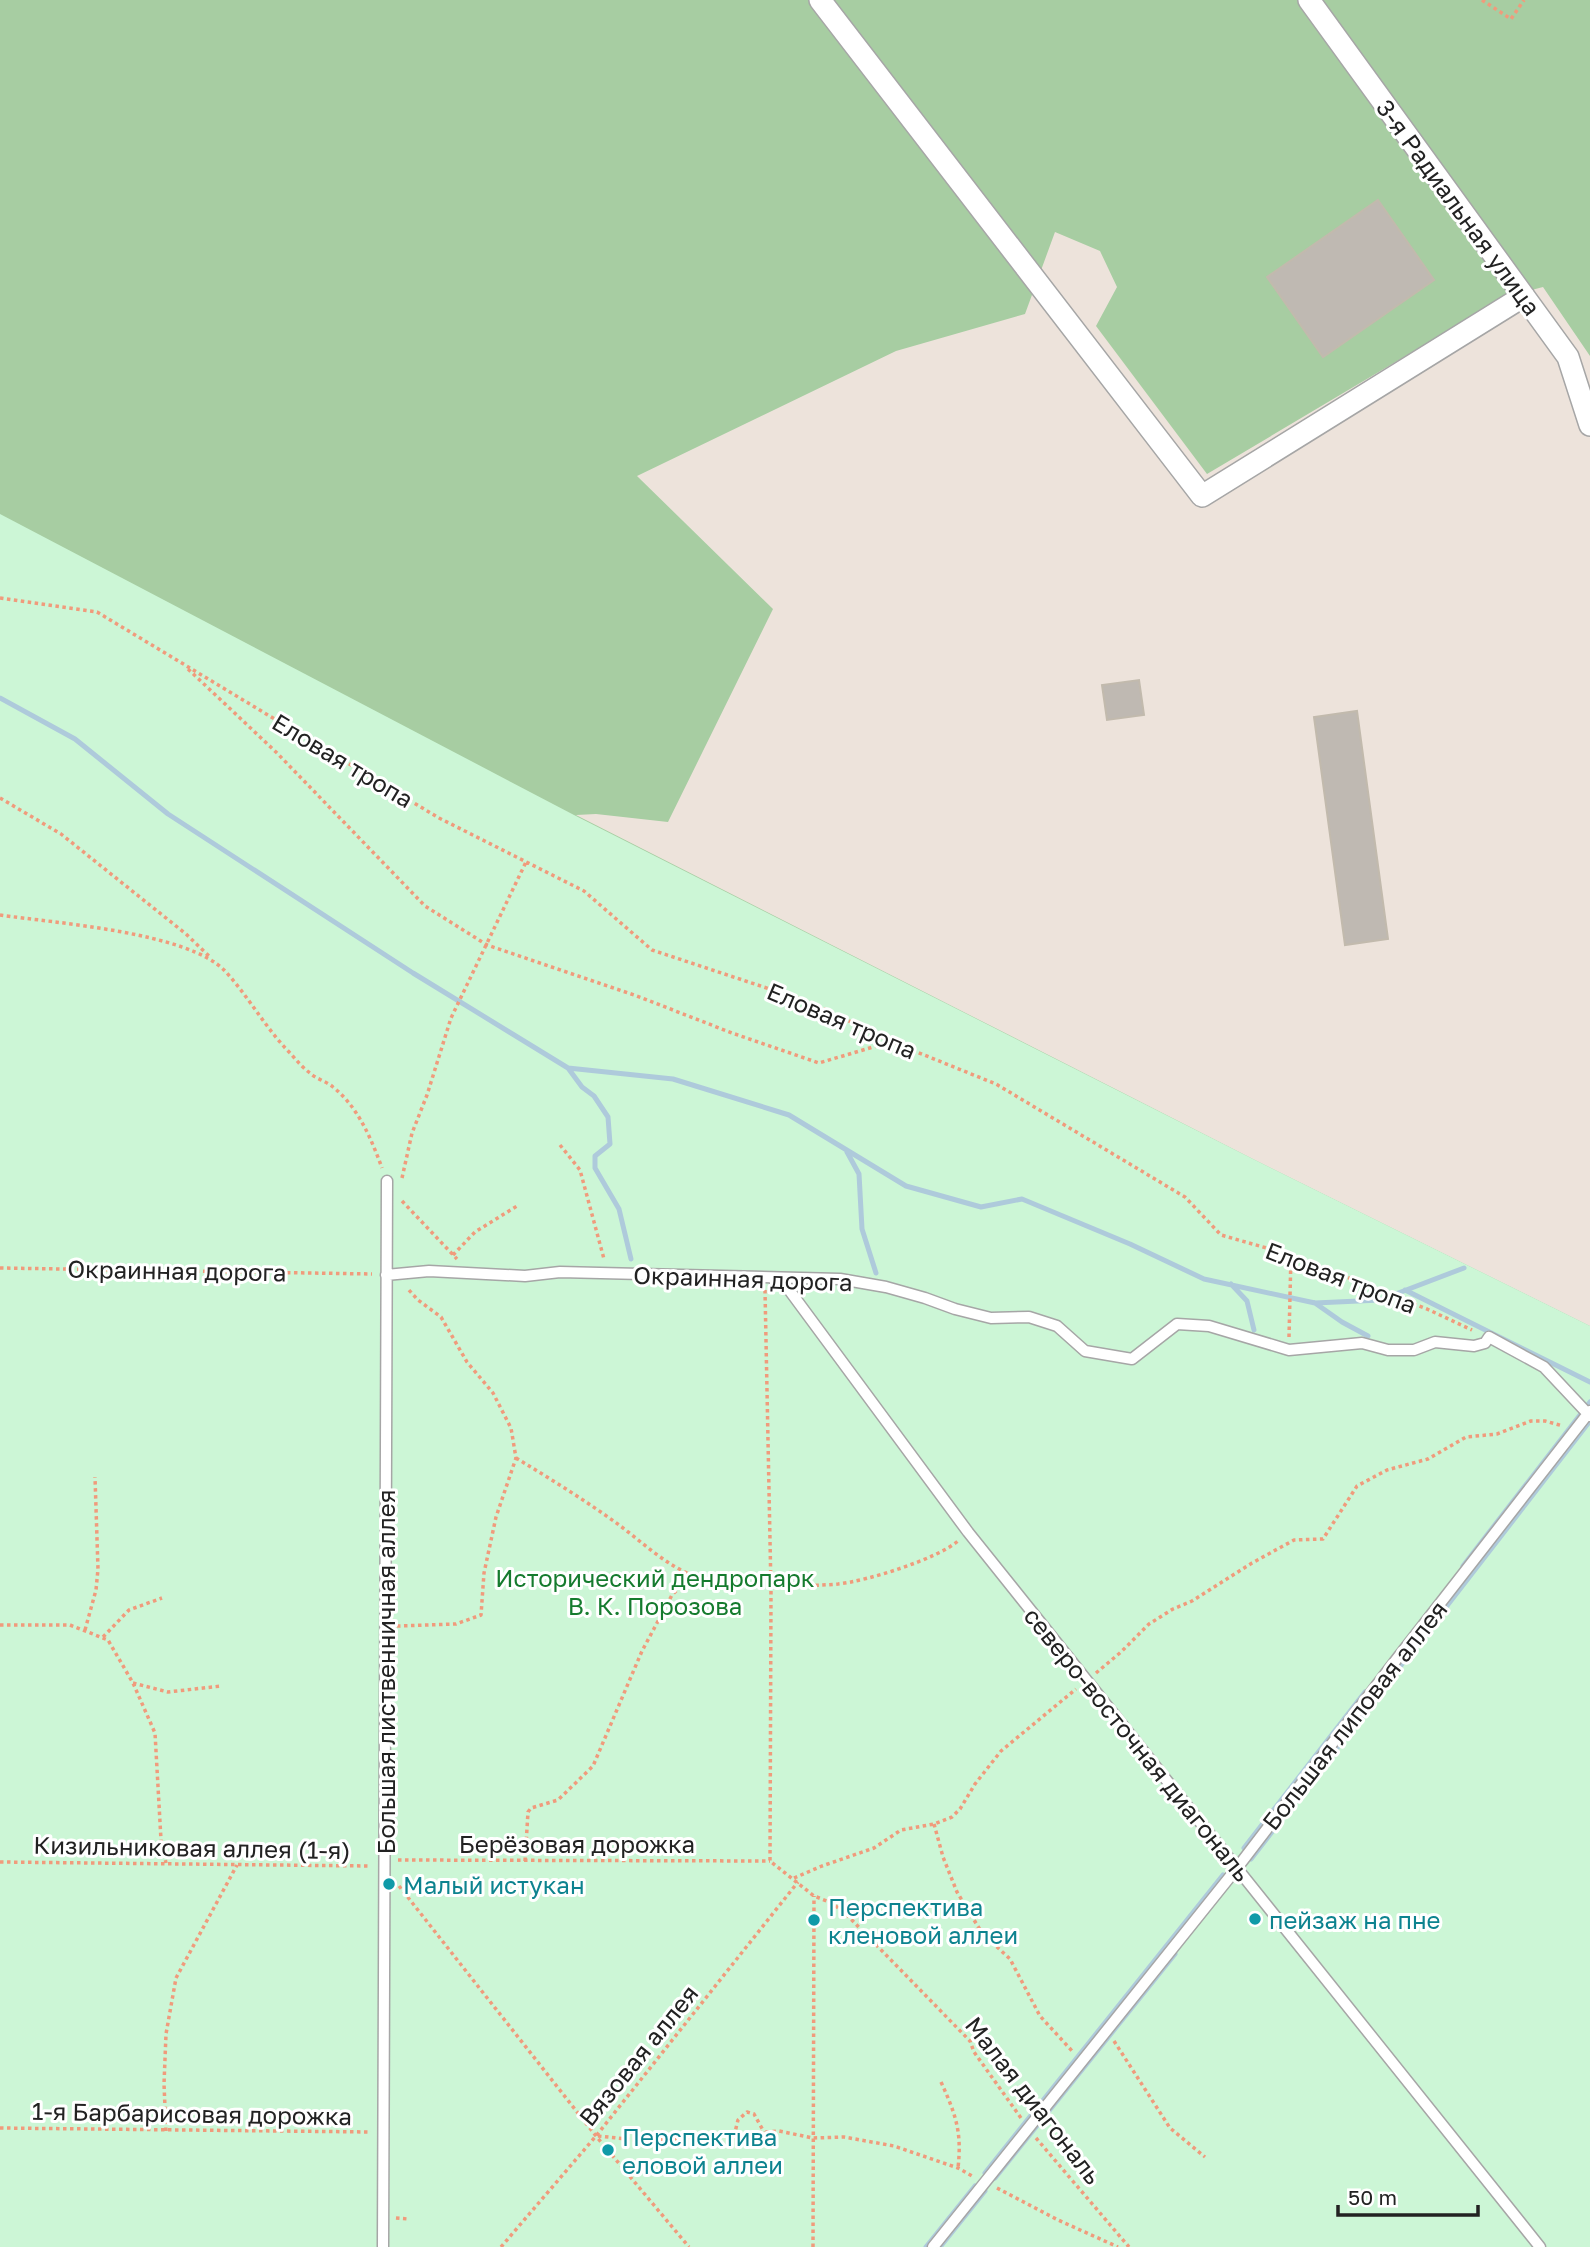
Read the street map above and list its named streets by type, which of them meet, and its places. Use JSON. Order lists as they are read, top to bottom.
{
  "streets": {
    "street": ["3-я Радиальная улица"],
    "lane": [
      "Окраинная дорога",
      "Большая лиственничная аллея",
      "Большая липовая аллея",
      "северо-восточная диагональ"
    ],
    "path": [
      "Еловая тропа",
      "Берёзовая дорожка",
      "Кизильниковая аллея (1-я)",
      "Вязовая аллея",
      "Малая диагональ",
      "1-я Барбарисовая дорожка"
    ]
  },
  "crossings": [
    ["Еловая тропа", "Окраинная дорога"],
    ["Окраинная дорога", "Большая лиственничная аллея"],
    ["Окраинная дорога", "северо-восточная диагональ"],
    ["Большая лиственничная аллея", "Берёзовая дорожка"],
    ["Большая лиственничная аллея", "Кизильниковая аллея (1-я)"],
    ["Большая лиственничная аллея", "1-я Барбарисовая дорожка"],
    ["Большая липовая аллея", "северо-восточная диагональ"],
    ["Большая липовая аллея", "Малая диагональ"],
    ["Берёзовая дорожка", "Кизильниковая аллея (1-я)"],
    ["Берёзовая дорожка", "Малая диагональ"],
    ["Вязовая аллея", "Малая диагональ"]
  ],
  "parks": ["Исторический дендропарк В. К. Порозова"],
  "places": [
    "Малый истукан",
    "пейзаж на пне",
    "Перспектива кленовой аллеи",
    "Перспектива еловой аллеи"
  ],
  "scale_bar": "50 m"
}
